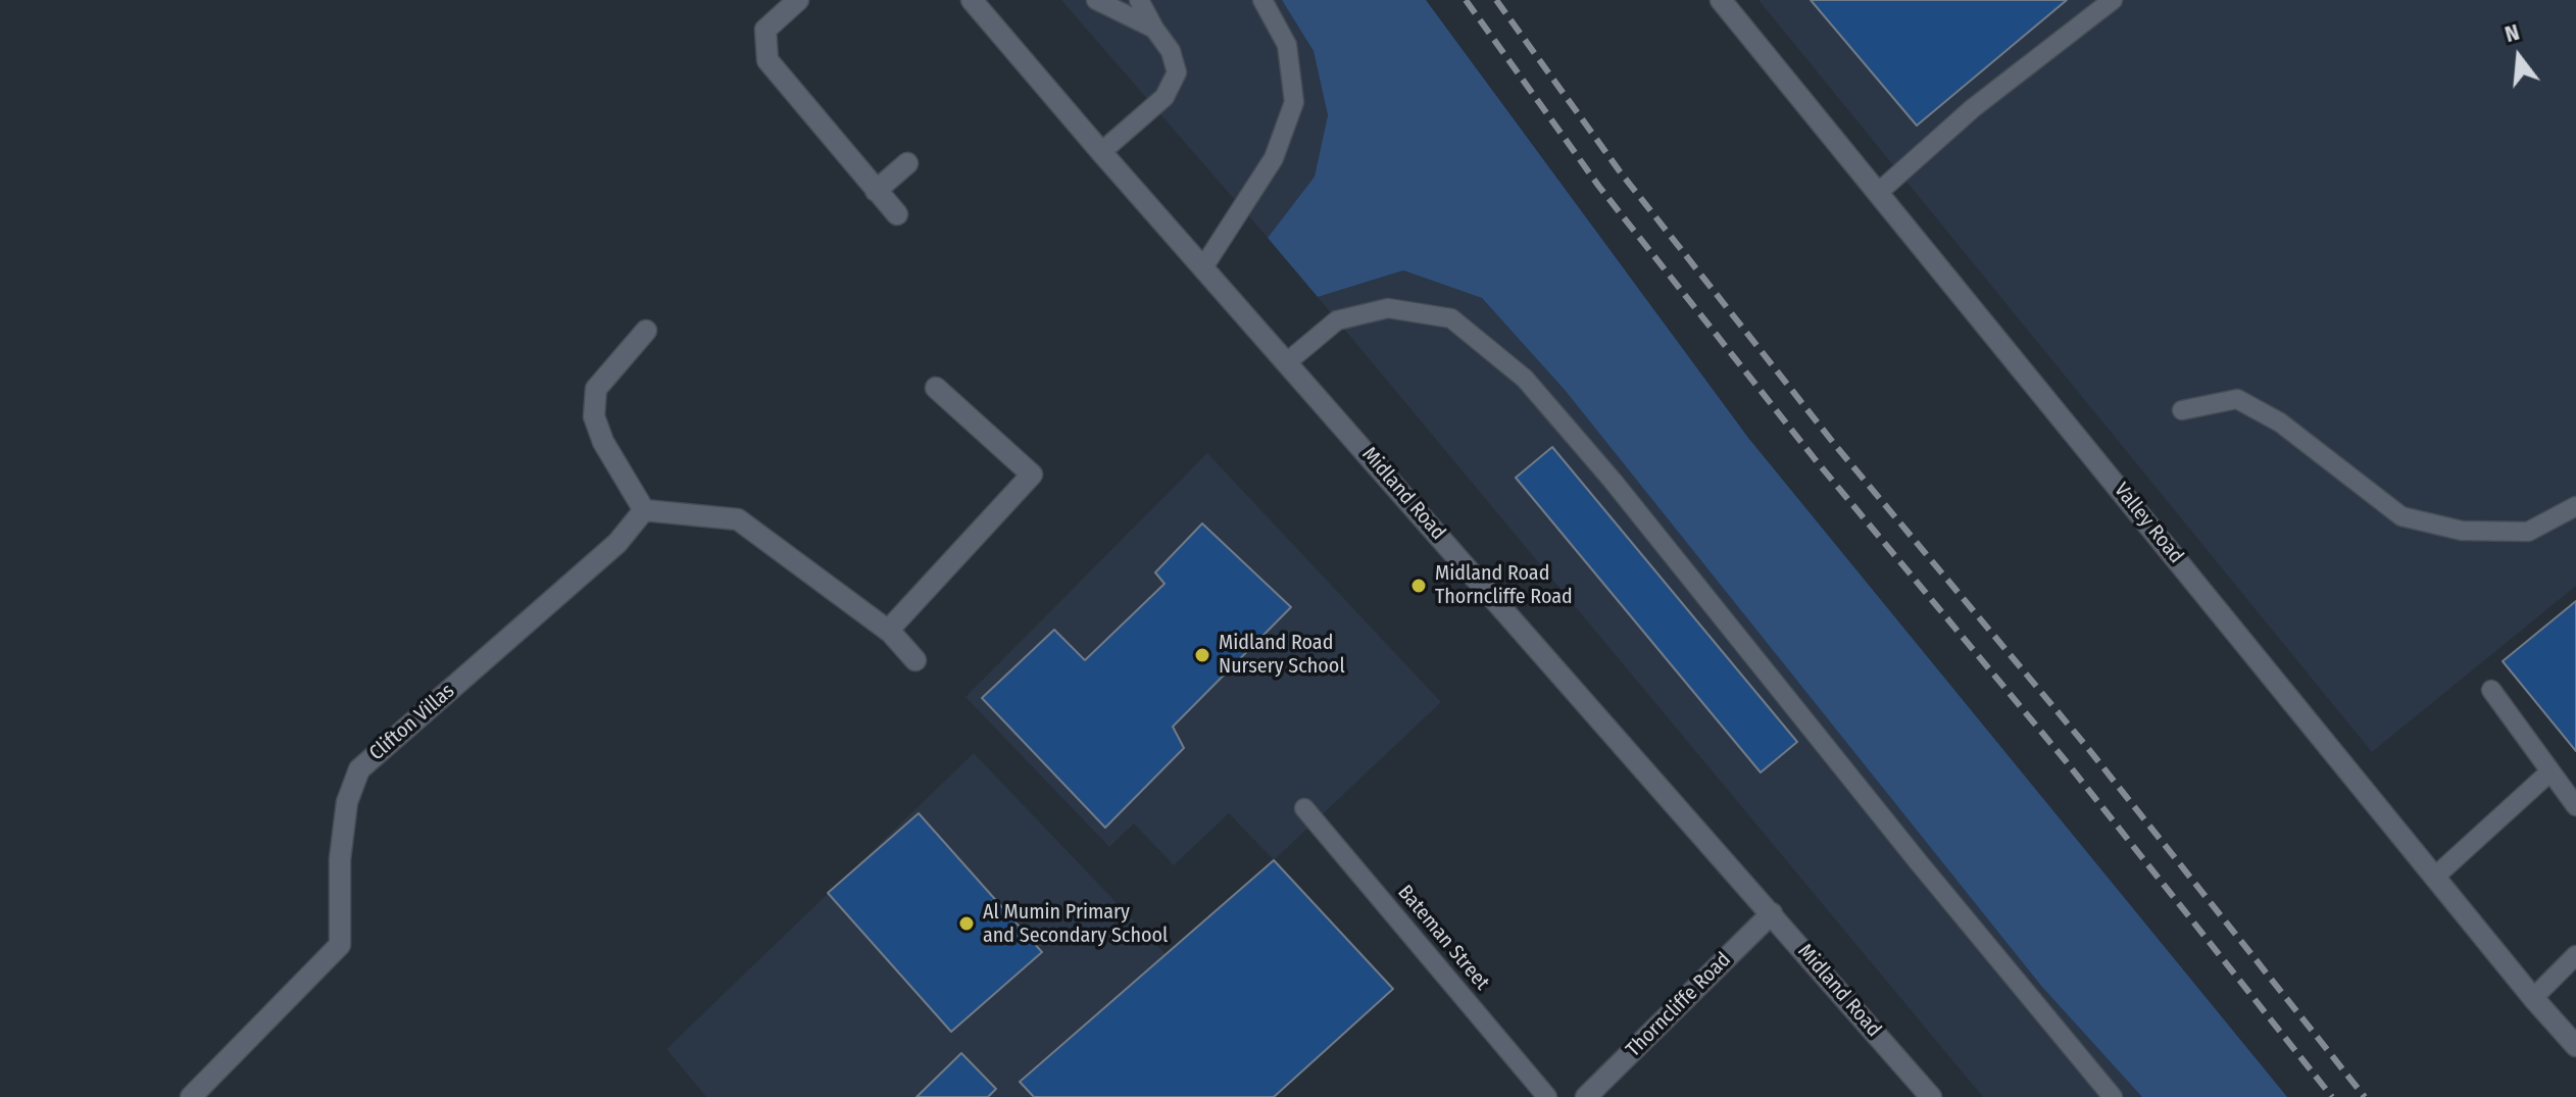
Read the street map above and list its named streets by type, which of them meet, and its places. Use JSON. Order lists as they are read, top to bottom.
{
  "streets": {
    "street": [
      "Midland Road",
      "Valley Road",
      "Clifton Villas",
      "Thorncliffe Road"
    ],
    "lane": ["Bateman Street"]
  },
  "crossings": [
    ["Midland Road", "Thorncliffe Road"]
  ],
  "places": ["Midland Road Thorncliffe Road", "Midland Road Nursery School", "Al Mumin Primary and Secondary School"],
  "north": "top"
}
